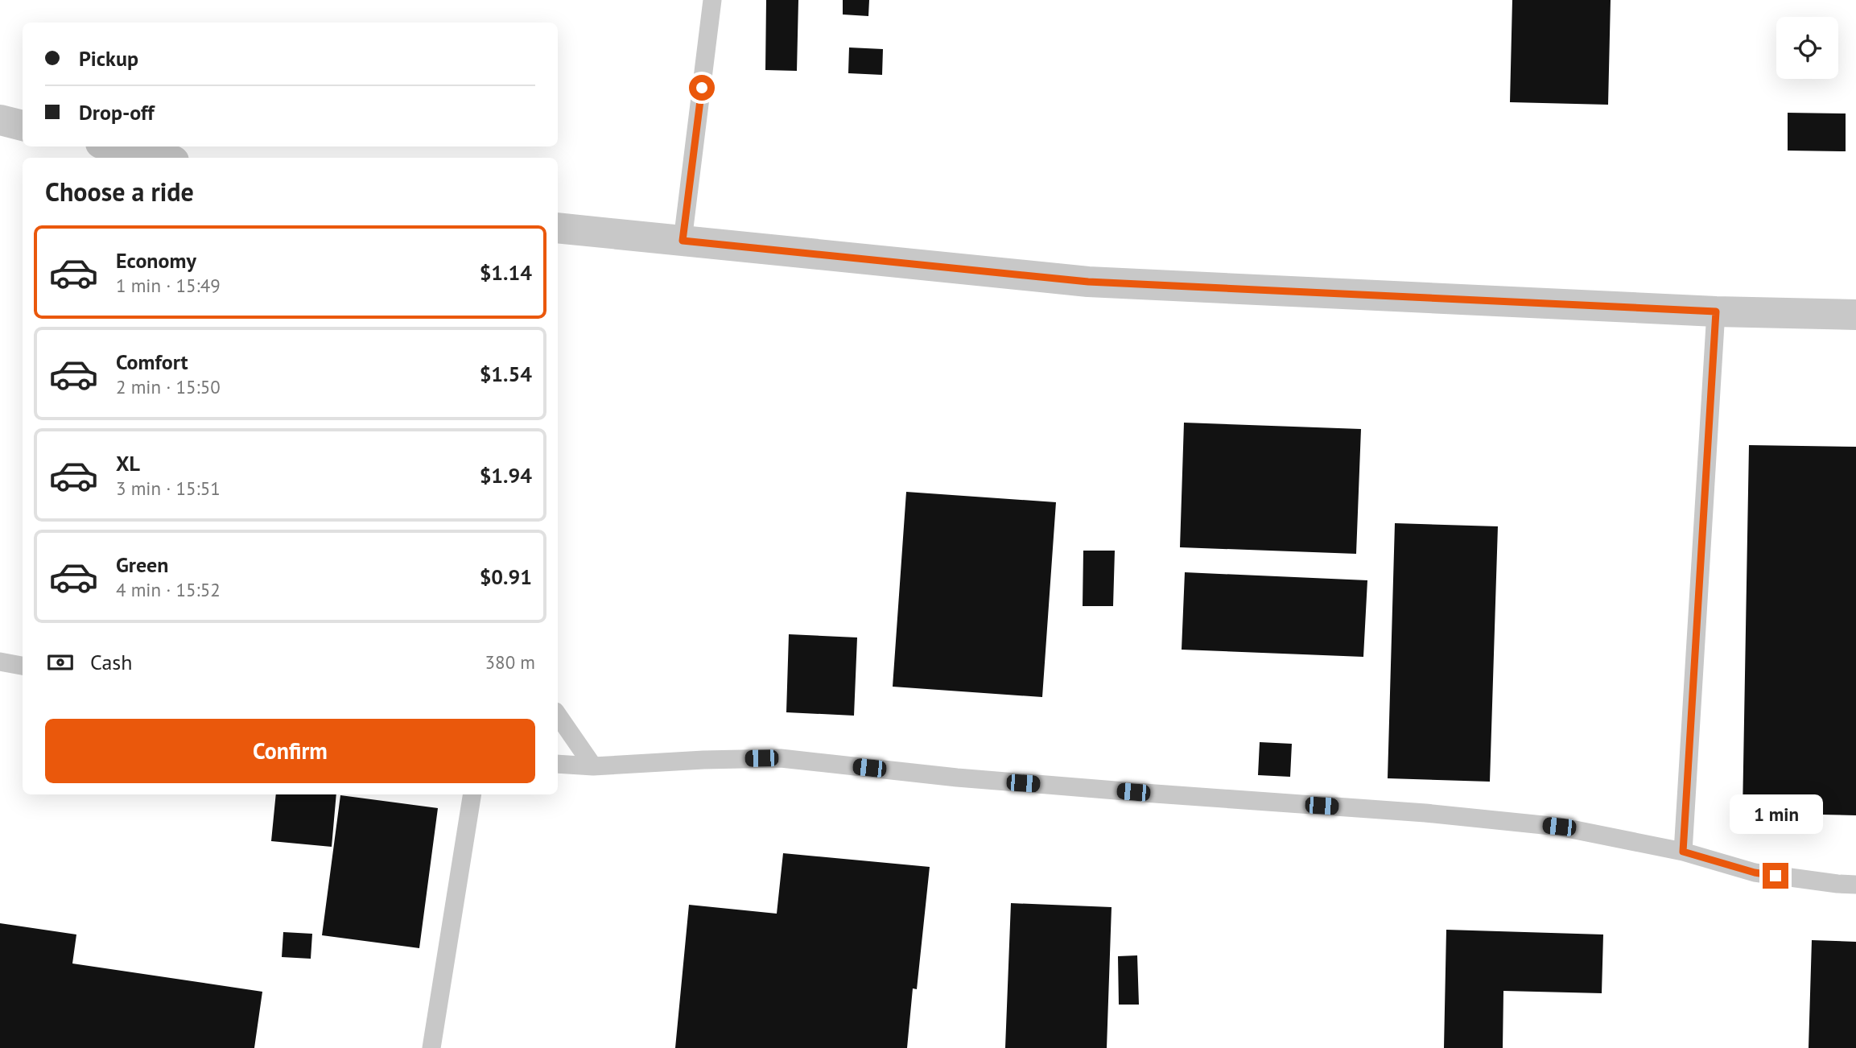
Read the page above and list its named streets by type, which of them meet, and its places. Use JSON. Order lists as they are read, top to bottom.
{
  "page": {
    "banner": ["Pickup", "Drop-off"],
    "heading": "Choose a ride",
    "list": [
      {
        "name": "Economy",
        "note": "1 min · 15:49",
        "value": "$1.14"
      },
      {
        "name": "Comfort",
        "note": "2 min · 15:50",
        "value": "$1.54"
      },
      {
        "name": "XL",
        "note": "3 min · 15:51",
        "value": "$1.94"
      },
      {
        "name": "Green",
        "note": "4 min · 15:52",
        "value": "$0.91"
      }
    ],
    "pay": ["Cash", "380 m"],
    "buttons": "Confirm",
    "bubble": "1 min"
  }
}
